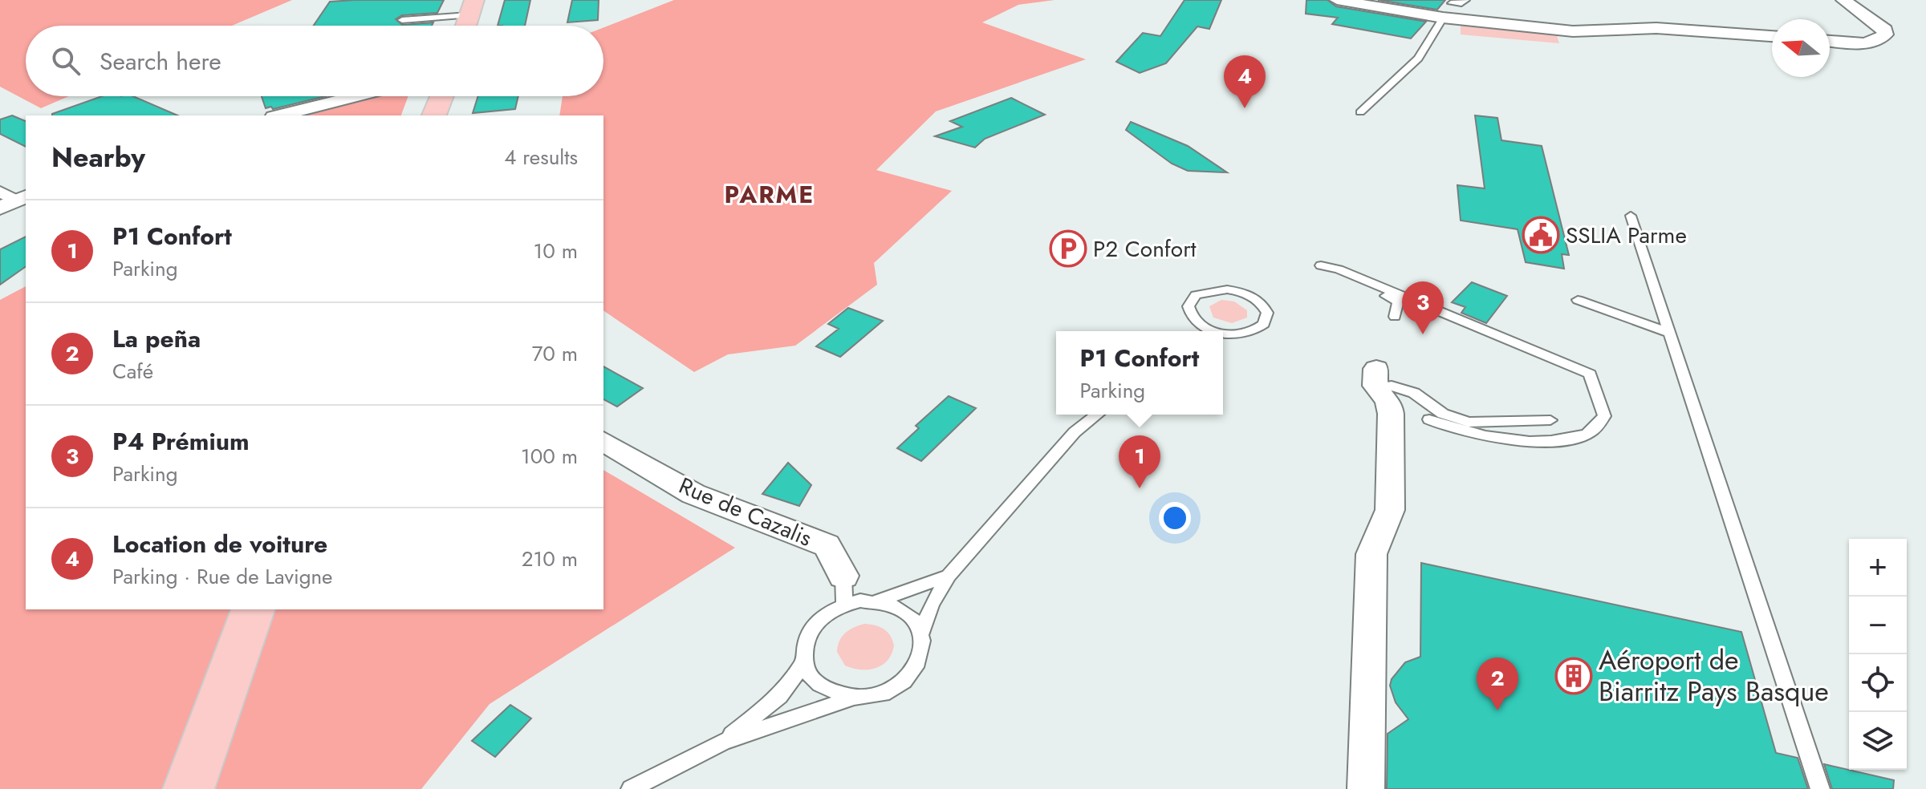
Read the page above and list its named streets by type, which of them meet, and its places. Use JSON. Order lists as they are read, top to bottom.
{
  "streets": {
    "street": ["Rue de Cazalis"]
  },
  "districts": ["PARME"],
  "places": {
    "public building": ["SSLIA Parme"],
    "parking": ["P2 Confort"],
    "building": ["Aéroport de Biarritz Pays Basque"]
  },
  "north": "left",
  "page": {
    "search": "Search here",
    "pins": [
      "4",
      "3",
      "1",
      "2"
    ],
    "heading": ["Nearby", "4 results"],
    "list": [
      {
        "mark": "1",
        "name": "P1 Confort",
        "note": "Parking",
        "value": "10 m"
      },
      {
        "mark": "2",
        "name": "La peña",
        "note": "Café",
        "value": "70 m"
      },
      {
        "mark": "3",
        "name": "P4 Prémium",
        "note": "Parking",
        "value": "100 m"
      },
      {
        "mark": "4",
        "name": "Location de voiture",
        "note": "Parking · Rue de Lavigne",
        "value": "210 m"
      }
    ],
    "popup": ["P1 Confort", "Parking"],
    "map_buttons": ["+", "−"]
  }
}
